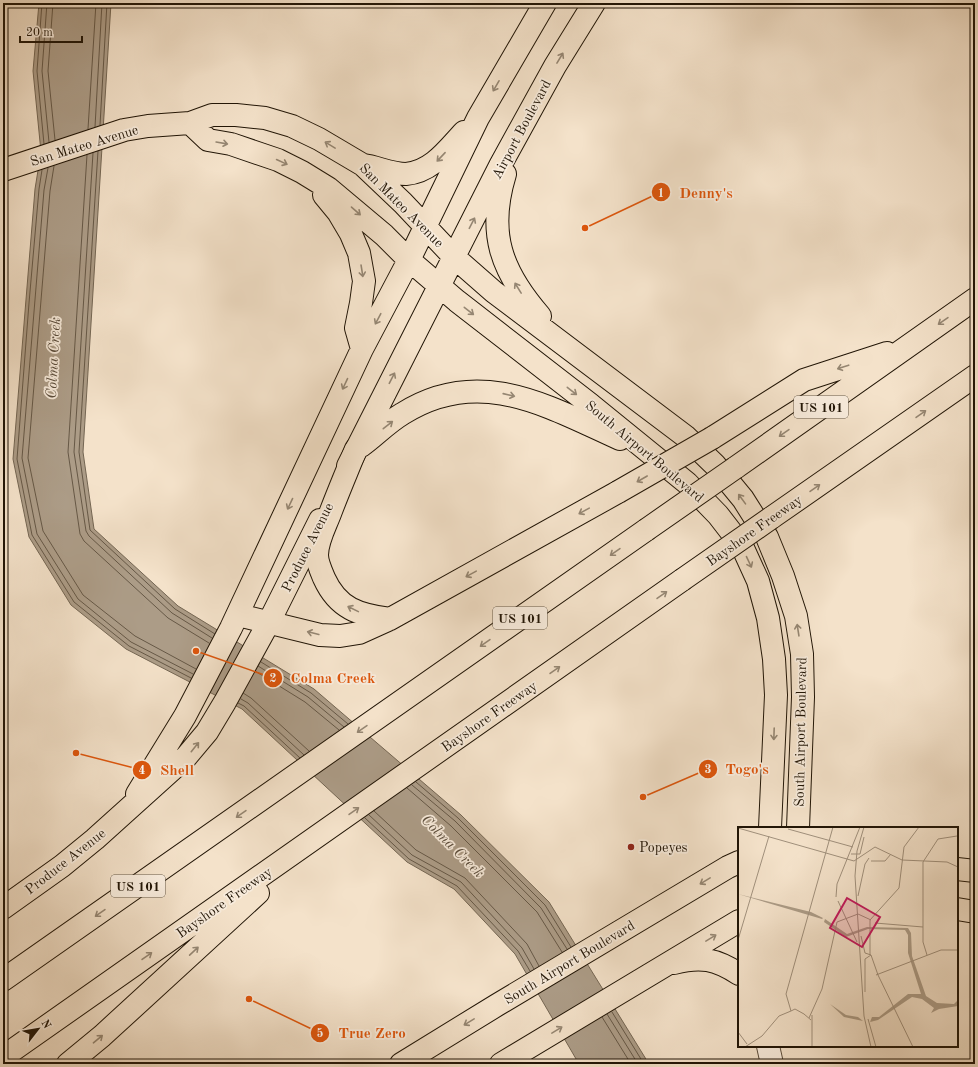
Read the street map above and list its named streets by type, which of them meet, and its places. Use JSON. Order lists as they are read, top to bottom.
{
  "streets": {
    "main road": [
      "Airport Boulevard",
      "San Mateo Avenue",
      "US 101",
      "South Airport Boulevard",
      "Bayshore Freeway",
      "Produce Avenue"
    ]
  },
  "crossings": [
    ["Airport Boulevard", "San Mateo Avenue"],
    ["Airport Boulevard", "South Airport Boulevard"],
    ["Airport Boulevard", "Produce Avenue"],
    ["San Mateo Avenue", "South Airport Boulevard"],
    ["San Mateo Avenue", "Produce Avenue"],
    ["South Airport Boulevard", "Produce Avenue"]
  ],
  "water": ["Colma Creek"],
  "places": [
    "Denny's",
    "Colma Creek",
    "Shell",
    "Togo's",
    "Popeyes",
    "True Zero"
  ],
  "scale_bar": "20 m",
  "north": "top right"
}
